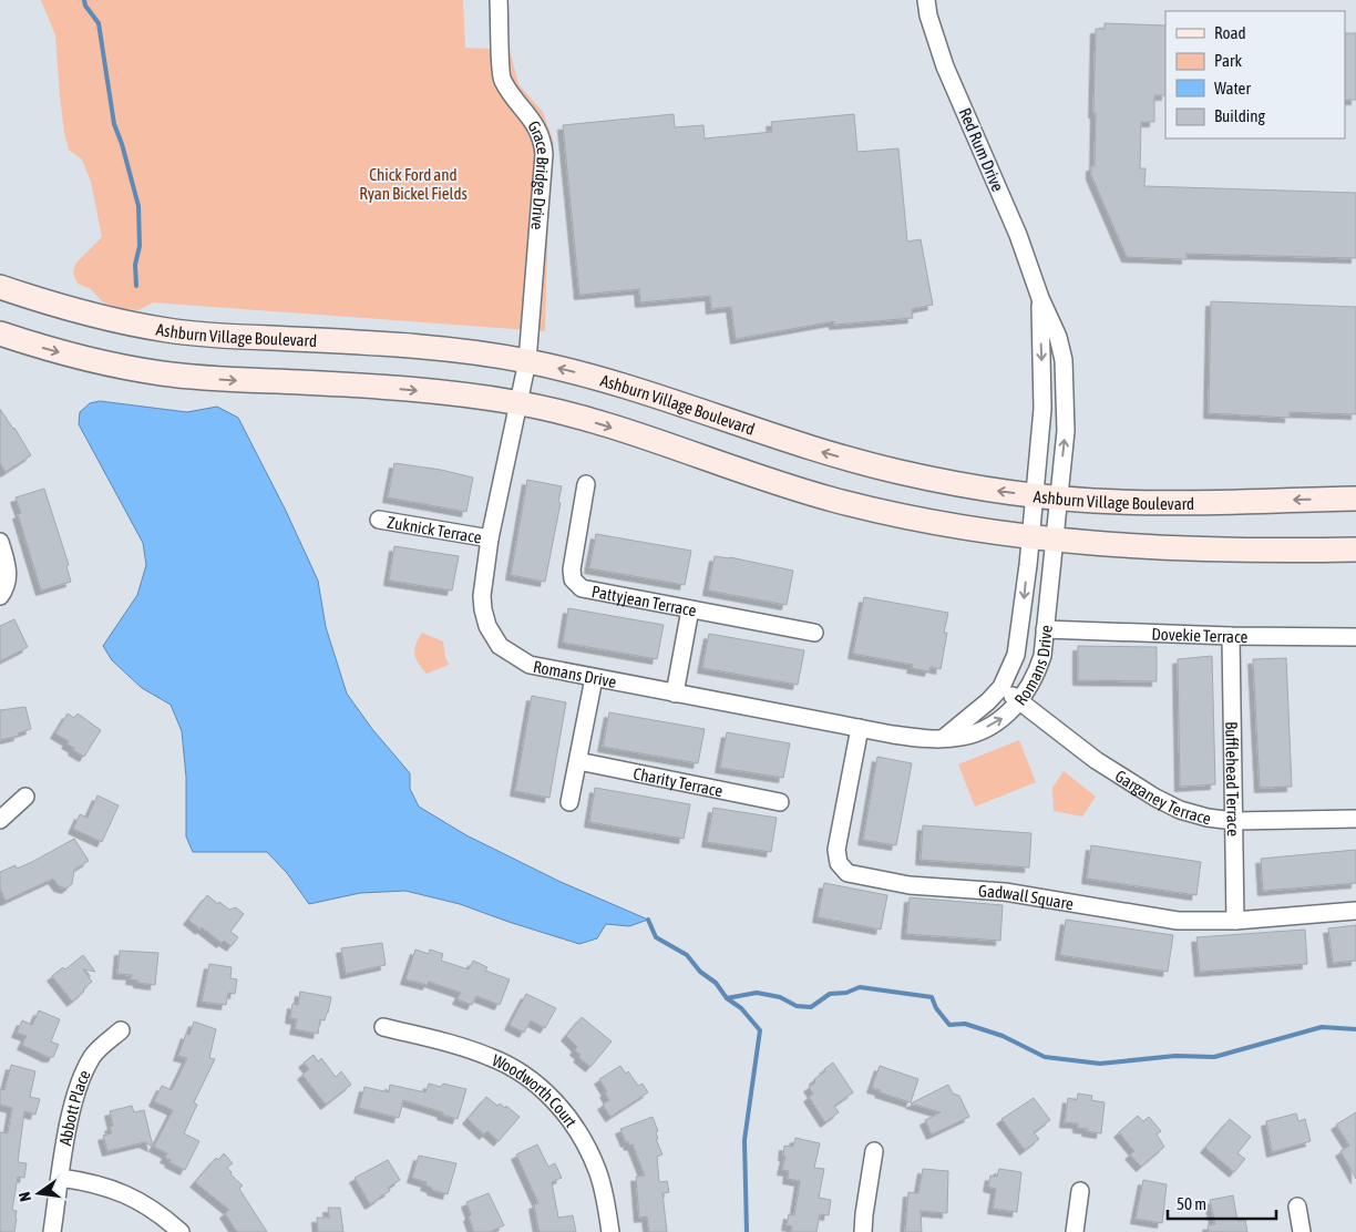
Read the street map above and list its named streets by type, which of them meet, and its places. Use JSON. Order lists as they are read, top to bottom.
{
  "streets": {
    "main road": ["Ashburn Village Boulevard"],
    "street": [
      "Red Rum Drive",
      "Grace Bridge Drive",
      "Zuknick Terrace",
      "Pattyjean Terrace",
      "Dovekie Terrace",
      "Romans Drive",
      "Bufflehead Terrace",
      "Charity Terrace",
      "Garganey Terrace",
      "Gadwall Square",
      "Woodworth Court",
      "Abbott Place"
    ]
  },
  "crossings": [
    ["Red Rum Drive", "Ashburn Village Boulevard"],
    ["Red Rum Drive", "Romans Drive"],
    ["Grace Bridge Drive", "Ashburn Village Boulevard"],
    ["Grace Bridge Drive", "Romans Drive"],
    ["Ashburn Village Boulevard", "Romans Drive"],
    ["Zuknick Terrace", "Romans Drive"],
    ["Dovekie Terrace", "Romans Drive"],
    ["Dovekie Terrace", "Bufflehead Terrace"],
    ["Romans Drive", "Garganey Terrace"],
    ["Romans Drive", "Gadwall Square"],
    ["Bufflehead Terrace", "Garganey Terrace"],
    ["Bufflehead Terrace", "Gadwall Square"]
  ],
  "parks": ["Chick Ford and Ryan Bickel Fields"],
  "legend": [
    "Road",
    "Park",
    "Water",
    "Building"
  ],
  "scale_bar": "50 m",
  "north": "left"
}
